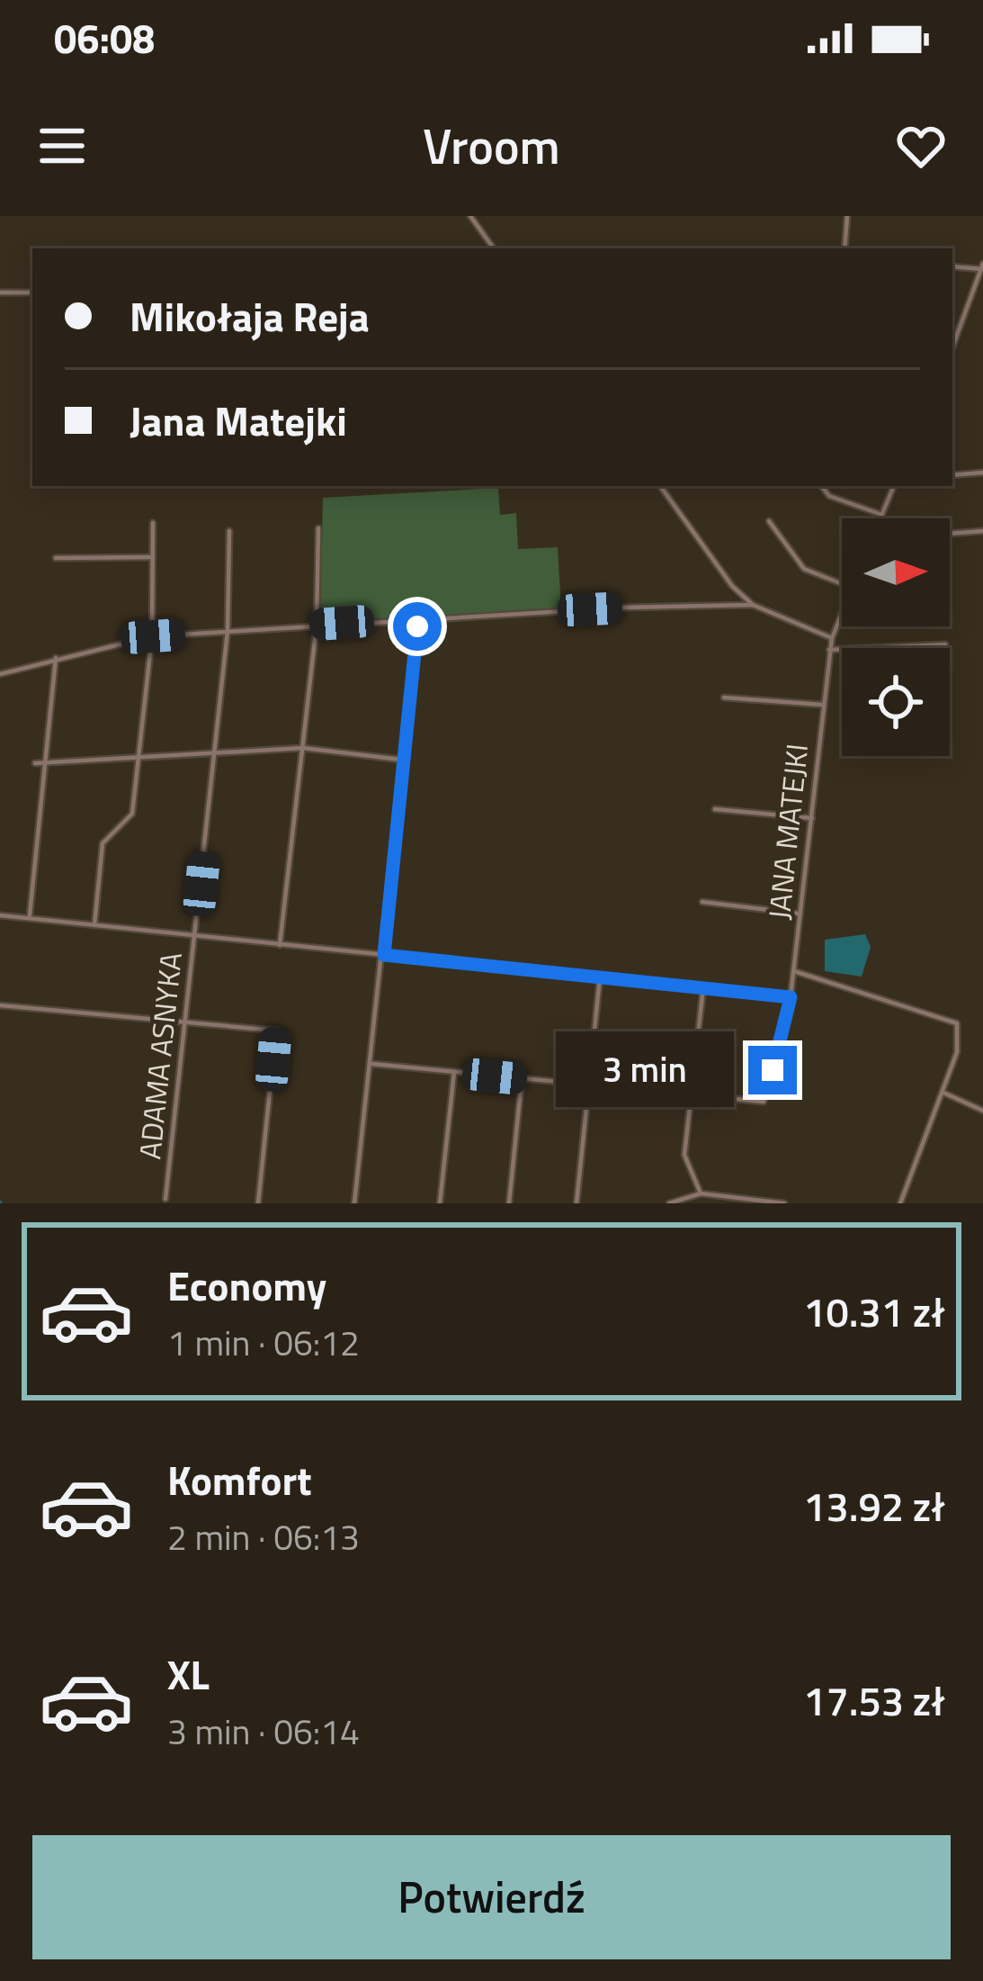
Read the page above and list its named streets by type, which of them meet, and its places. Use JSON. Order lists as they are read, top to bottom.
{
  "streets": {
    "street": ["JANA MATEJKI", "ADAMA ASNYKA"]
  },
  "north": "right",
  "page": {
    "status": "06:08",
    "header": "Vroom",
    "banner": ["Mikołaja Reja", "Jana Matejki"],
    "bubble": "3 min",
    "list": [
      {
        "name": "Economy",
        "note": "1 min · 06:12",
        "value": "10.31 zł"
      },
      {
        "name": "Komfort",
        "note": "2 min · 06:13",
        "value": "13.92 zł"
      },
      {
        "name": "XL",
        "note": "3 min · 06:14",
        "value": "17.53 zł"
      }
    ],
    "buttons": "Potwierdź"
  }
}
